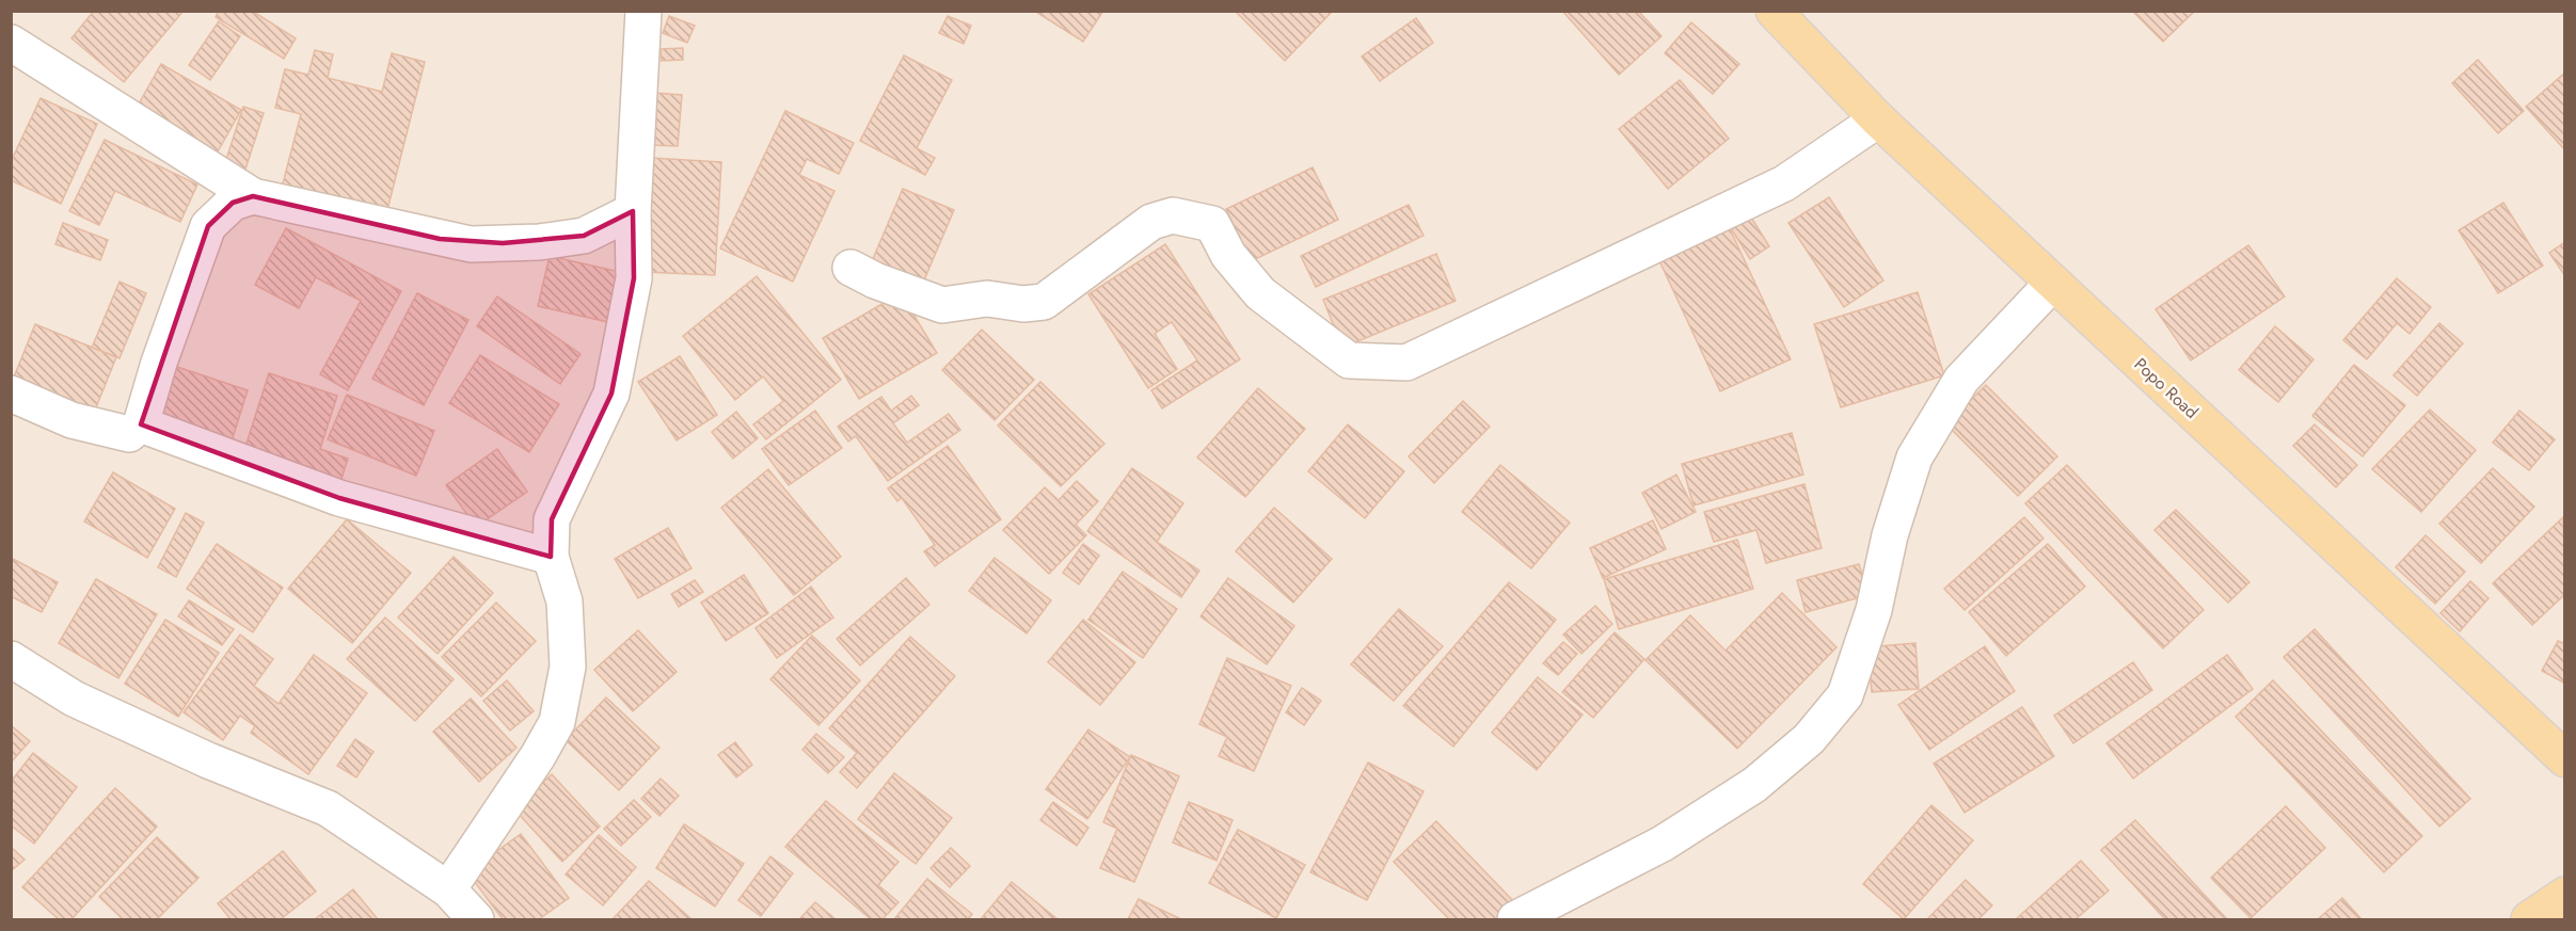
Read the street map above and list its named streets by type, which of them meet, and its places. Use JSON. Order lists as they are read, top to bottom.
{
  "streets": {
    "main road": ["Popo Road"]
  }
}
